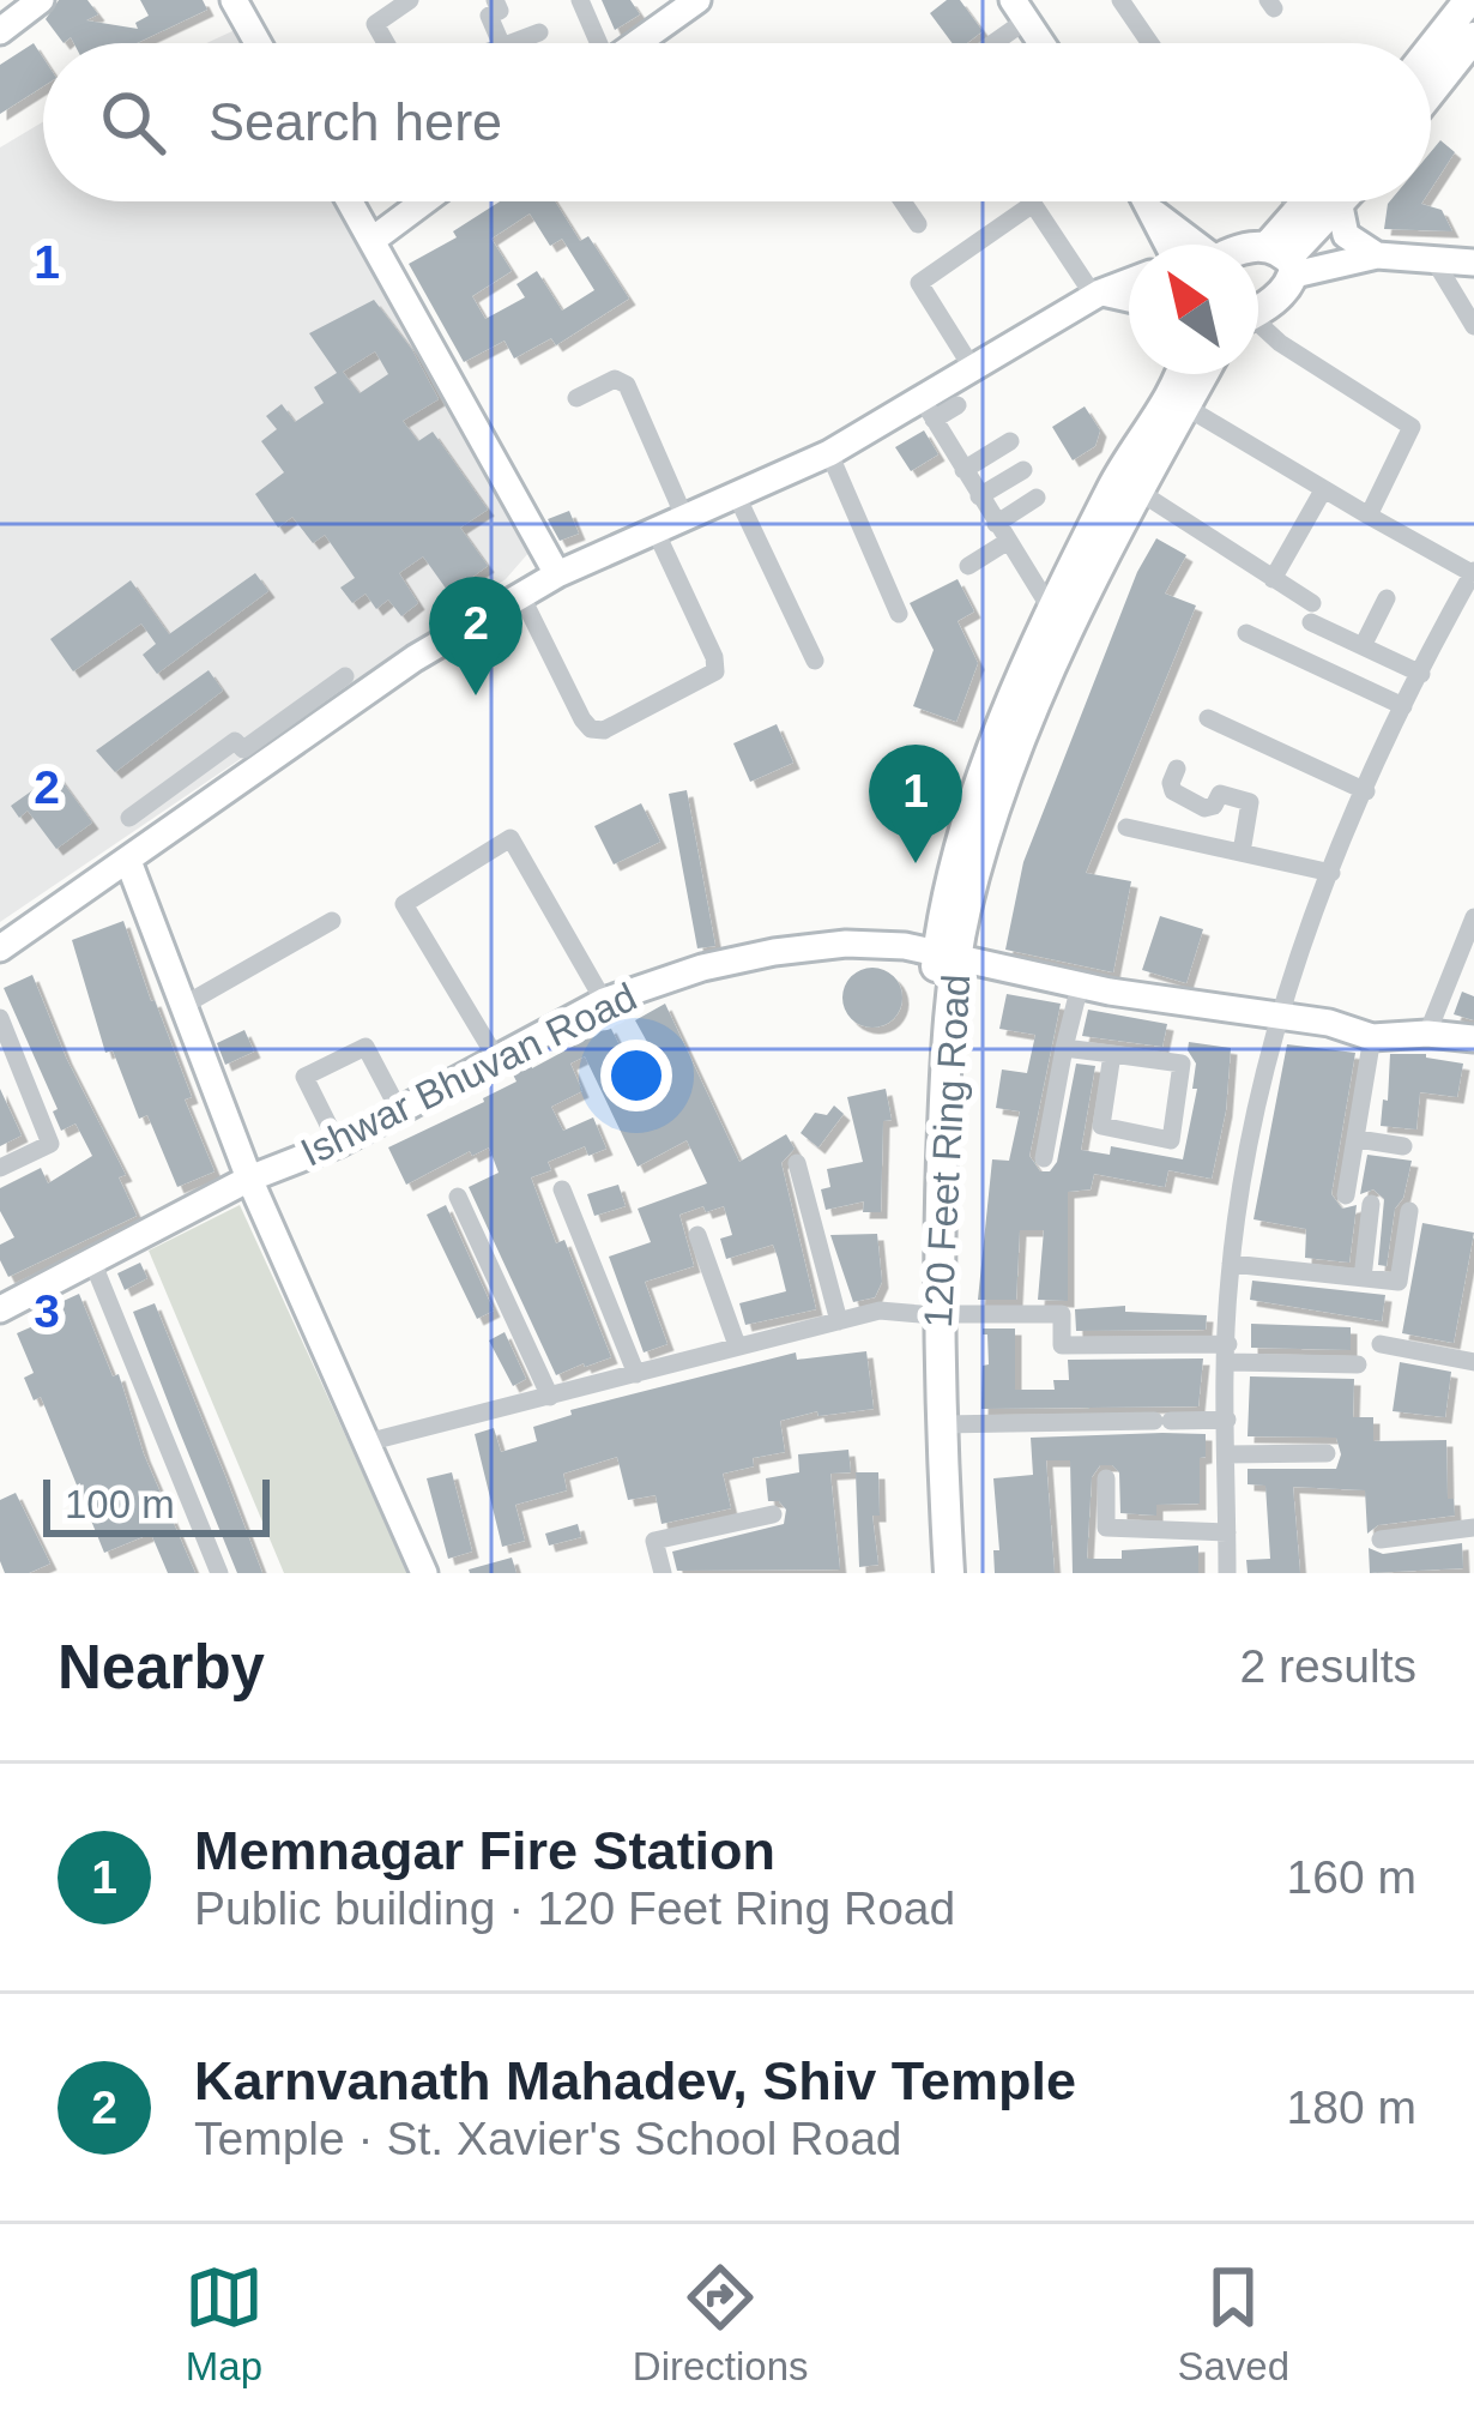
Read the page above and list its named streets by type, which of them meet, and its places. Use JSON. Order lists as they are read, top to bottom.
{
  "streets": {
    "main road": ["120 Feet Ring Road"],
    "street": ["Ishwar Bhuvan Road"]
  },
  "crossings": [
    ["Ishwar Bhuvan Road", "120 Feet Ring Road"]
  ],
  "scale_bar": "100 m",
  "north": "top left",
  "page": {
    "search": "Search here",
    "pins": ["2", "1"],
    "scale": "100 m",
    "heading": ["Nearby", "2 results"],
    "list": [
      {
        "mark": "1",
        "name": "Memnagar Fire Station",
        "note": "Public building · 120 Feet Ring Road",
        "value": "160 m"
      },
      {
        "mark": "2",
        "name": "Karnvanath Mahadev, Shiv Temple",
        "note": "Temple · St. Xavier's School Road",
        "value": "180 m"
      }
    ],
    "nav": ["Map", "Directions", "Saved"]
  },
  "grid": {
    "rows": ["1", "2", "3"]
  }
}
